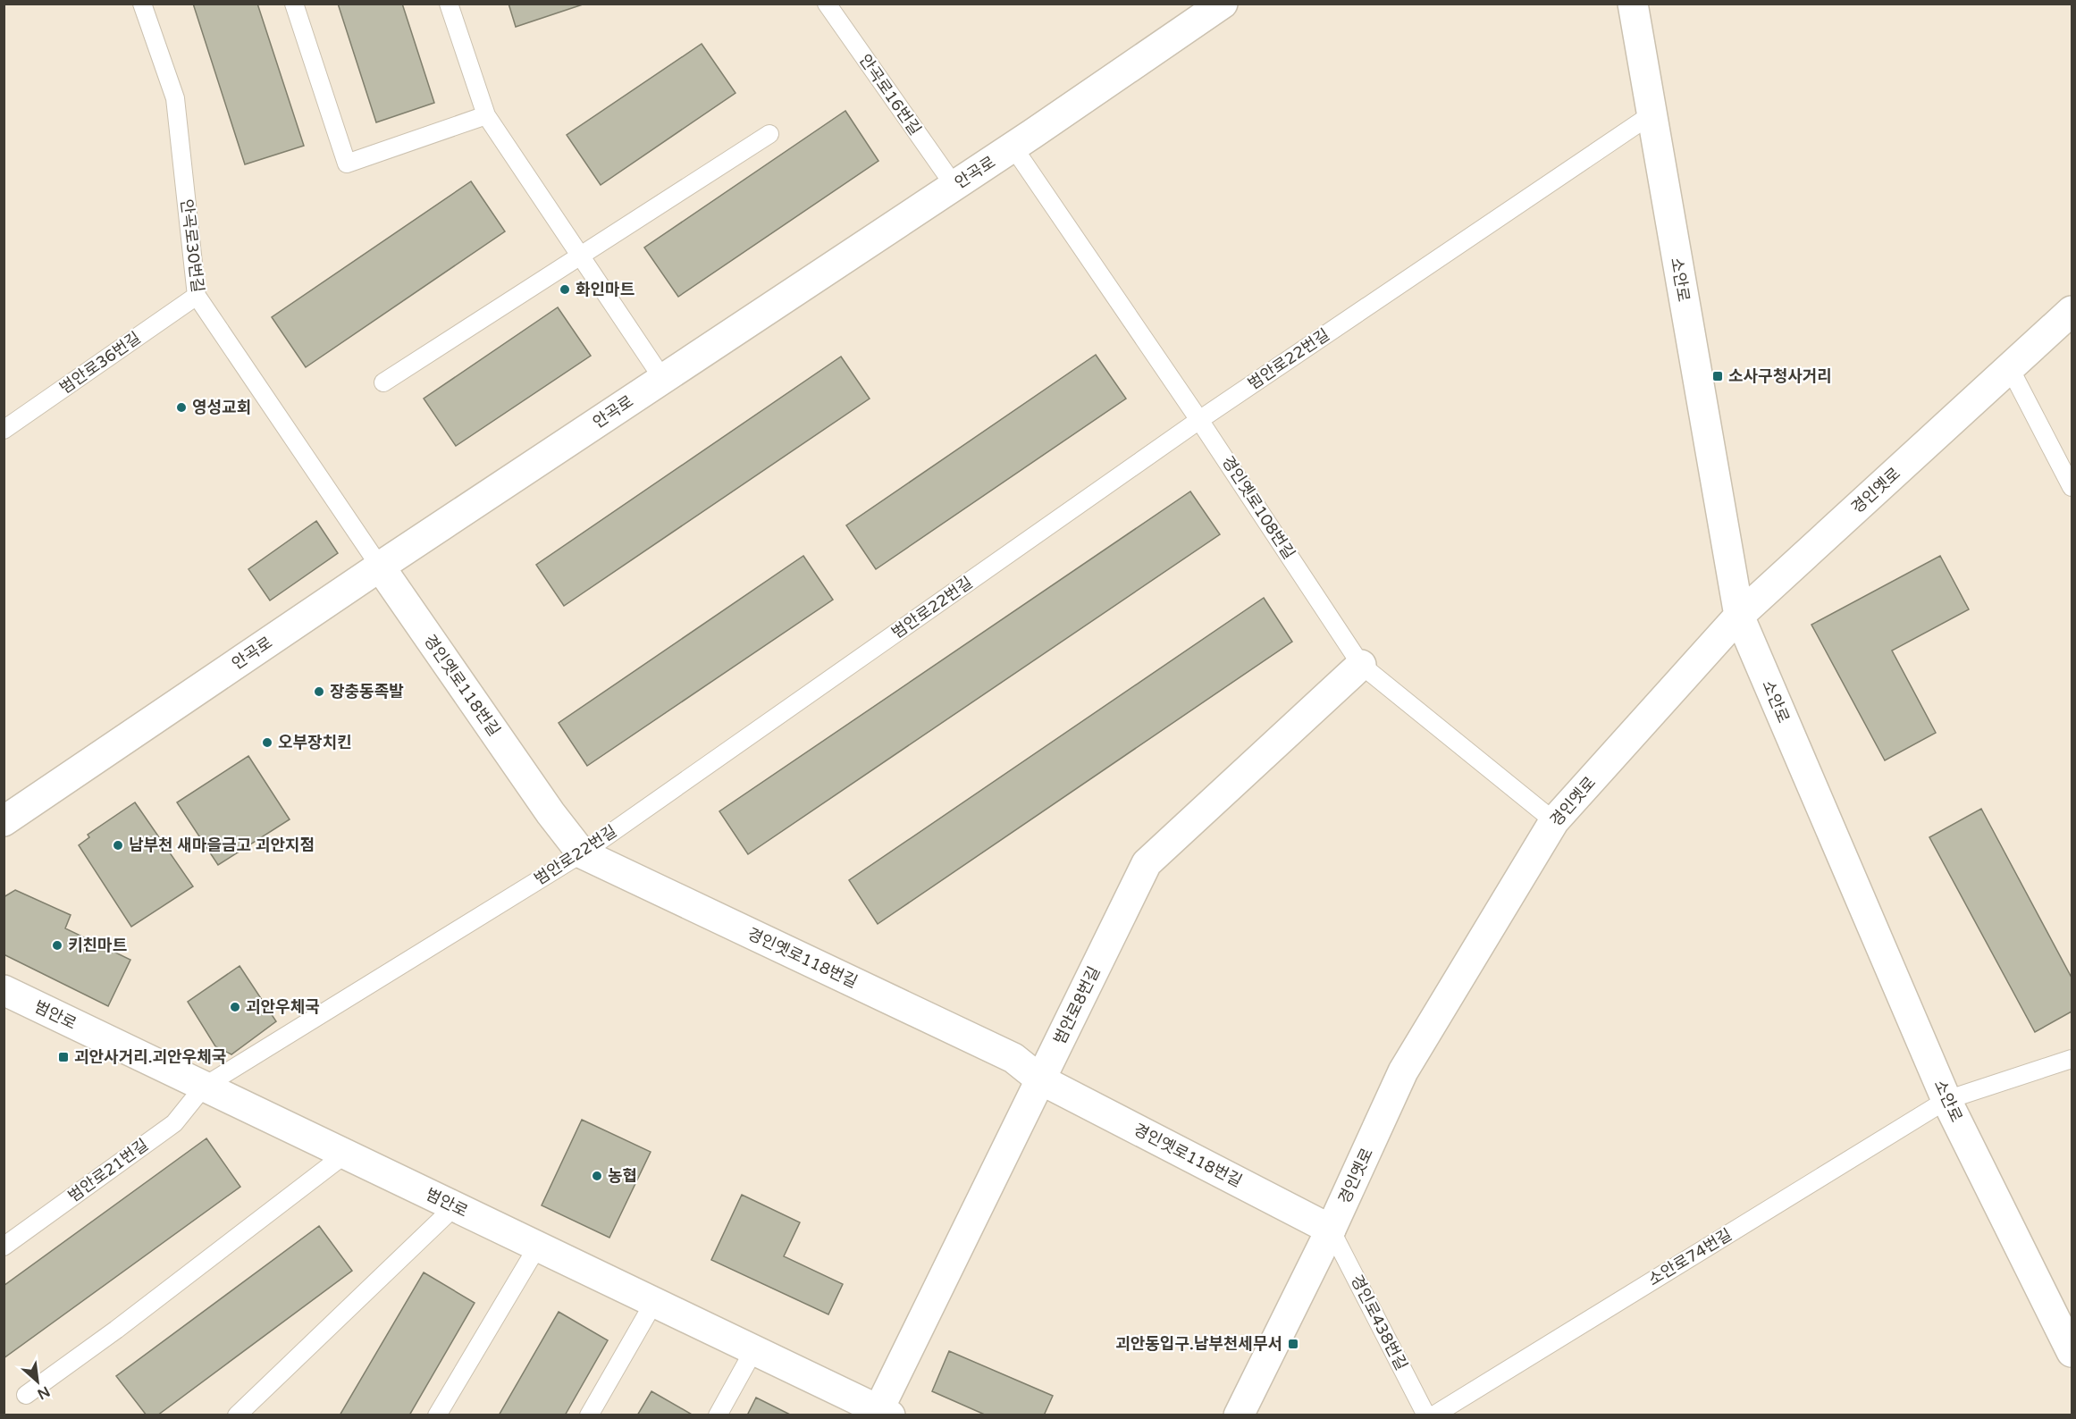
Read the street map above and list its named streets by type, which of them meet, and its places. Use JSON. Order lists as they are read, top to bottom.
{
  "streets": {
    "street": [
      "안곡로",
      "소안로",
      "경인옛로",
      "경인옛로118번길",
      "범안로8번길",
      "범안로"
    ],
    "lane": [
      "안곡로16번길",
      "안곡로30번길",
      "범안로22번길",
      "범안로36번길",
      "경인옛로108번길",
      "범안로21번길",
      "소안로74번길",
      "경인로438번길"
    ]
  },
  "crossings": [
    ["안곡로16번길", "안곡로"],
    ["안곡로", "안곡로30번길"],
    ["안곡로", "경인옛로108번길"],
    ["안곡로", "경인옛로118번길"],
    ["안곡로30번길", "범안로36번길"],
    ["안곡로30번길", "경인옛로118번길"],
    ["소안로", "범안로22번길"],
    ["소안로", "경인옛로"],
    ["소안로", "소안로74번길"],
    ["범안로22번길", "경인옛로108번길"],
    ["범안로22번길", "경인옛로118번길"],
    ["범안로22번길", "범안로"],
    ["범안로22번길", "범안로21번길"],
    ["경인옛로", "경인옛로108번길"],
    ["경인옛로", "경인옛로118번길"],
    ["경인옛로", "경인로438번길"],
    ["경인옛로108번길", "범안로8번길"],
    ["경인옛로118번길", "범안로8번길"],
    ["경인옛로118번길", "경인로438번길"],
    ["범안로8번길", "범안로"],
    ["범안로", "범안로21번길"]
  ],
  "places": {
    "other": [
      "화인마트",
      "영성교회",
      "장충동족발",
      "오부장치킨",
      "남부천 새마을금고 괴안지점",
      "키친마트",
      "괴안우체국",
      "농협"
    ],
    "transit": ["소사구청사거리", "괴안사거리.괴안우체국", "괴안동입구.남부천세무서"]
  },
  "north": "bottom right"
}
